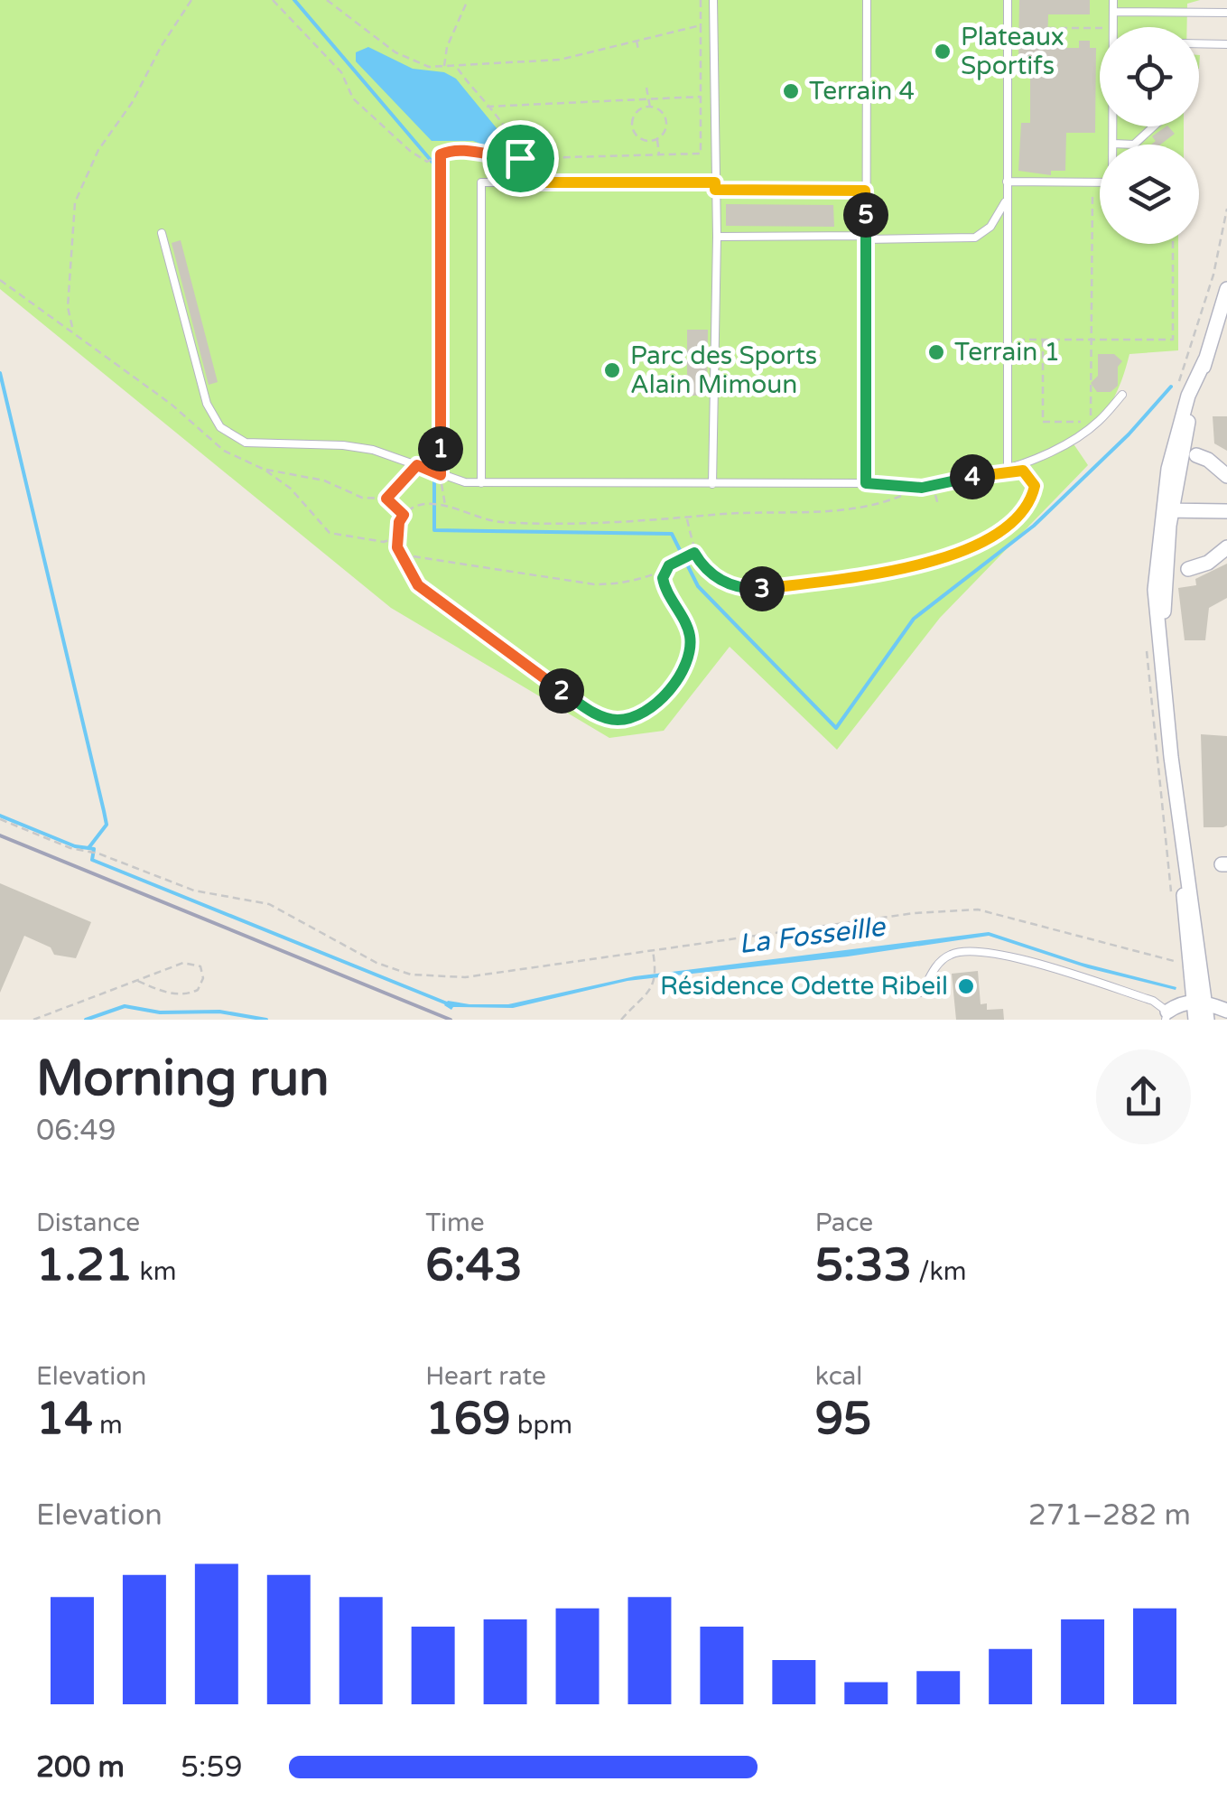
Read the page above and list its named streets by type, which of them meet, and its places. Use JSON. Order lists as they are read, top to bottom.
{
  "water": ["La Fosseille"],
  "places": [
    "Plateaux Sportifs",
    "Terrain 4",
    "Terrain 1",
    "Parc des Sports Alain Mimoun",
    "Résidence Odette Ribeil"
  ],
  "page": {
    "pins": [
      "5",
      "1",
      "4",
      "3",
      "2"
    ],
    "heading": ["Morning run", "06:49"],
    "stats": [
      ["Distance", "1.21 km"],
      ["Time", "6:43"],
      ["Pace", "5:33 /km"],
      ["Elevation", "14 m"],
      ["Heart rate", "169 bpm"],
      ["kcal", "95"]
    ],
    "chart": ["Elevation", "271–282 m"],
    "list": [
      {
        "name": "200 m",
        "note": "5:59"
      }
    ]
  }
}
